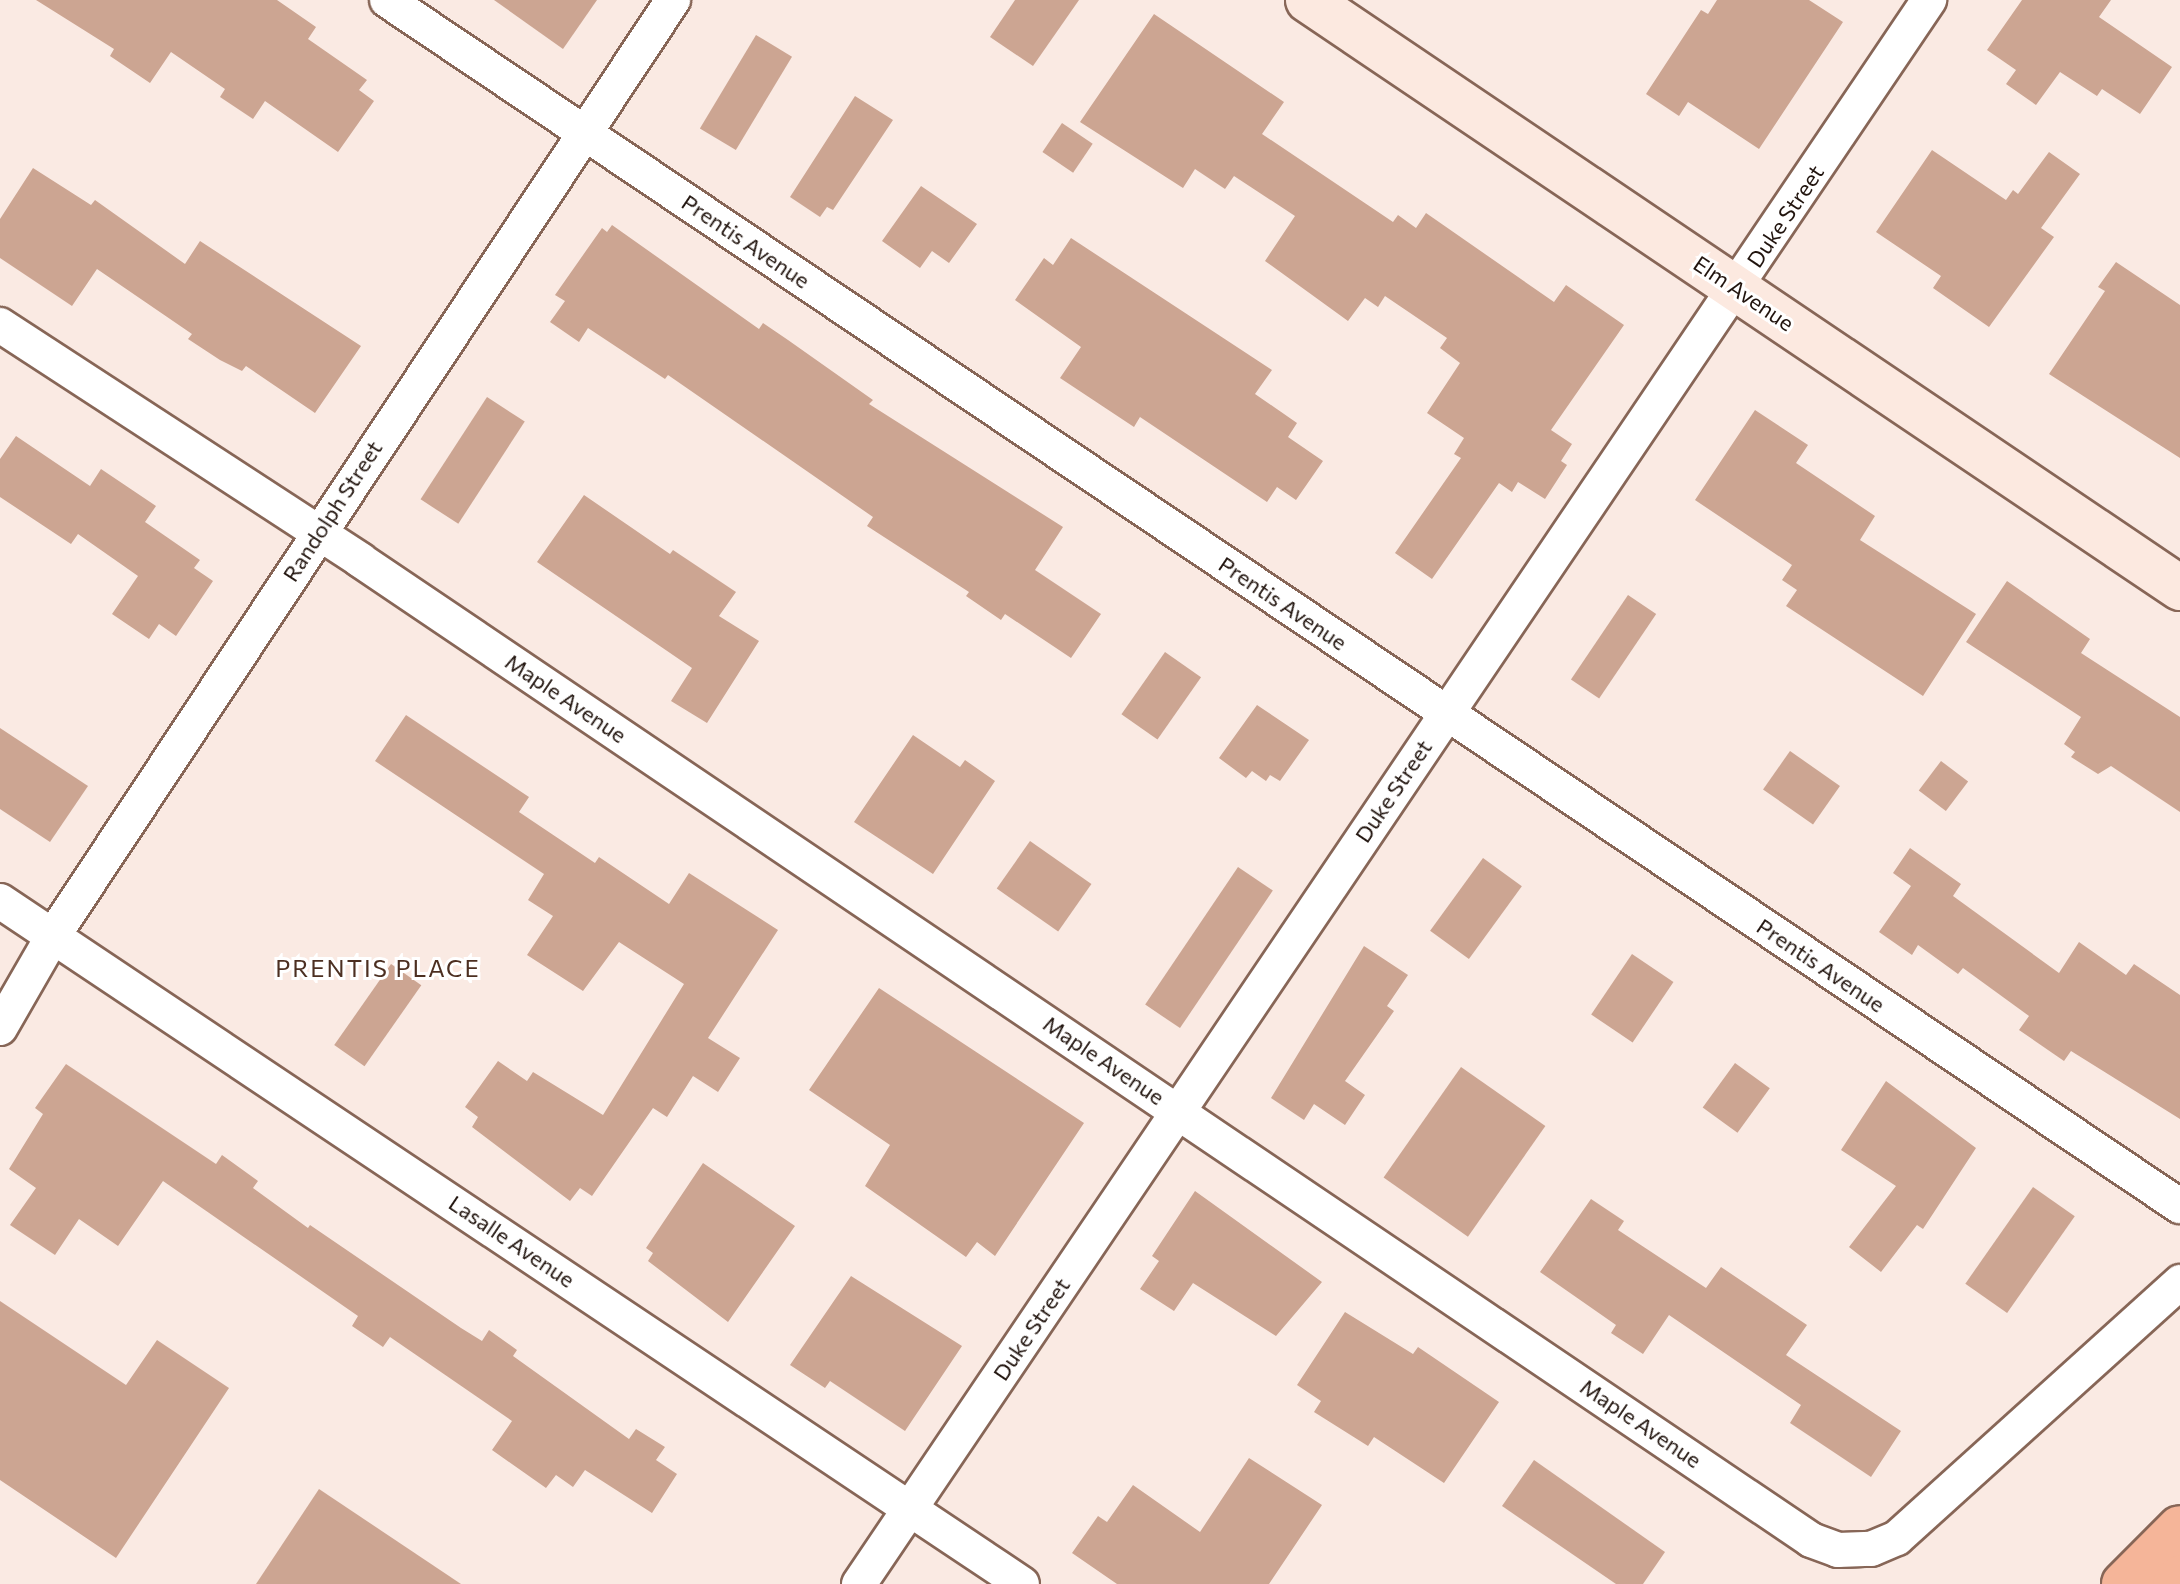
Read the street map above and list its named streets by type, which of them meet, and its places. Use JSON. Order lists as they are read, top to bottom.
{
  "streets": {
    "main road": ["Elm Avenue"],
    "street": [
      "Duke Street",
      "Prentis Avenue",
      "Randolph Street",
      "Maple Avenue",
      "Lasalle Avenue"
    ]
  },
  "crossings": [
    ["Duke Street", "Prentis Avenue"],
    ["Duke Street", "Elm Avenue"],
    ["Duke Street", "Maple Avenue"],
    ["Duke Street", "Lasalle Avenue"],
    ["Prentis Avenue", "Randolph Street"],
    ["Randolph Street", "Maple Avenue"],
    ["Randolph Street", "Lasalle Avenue"]
  ],
  "districts": ["PRENTIS PLACE"]
}
